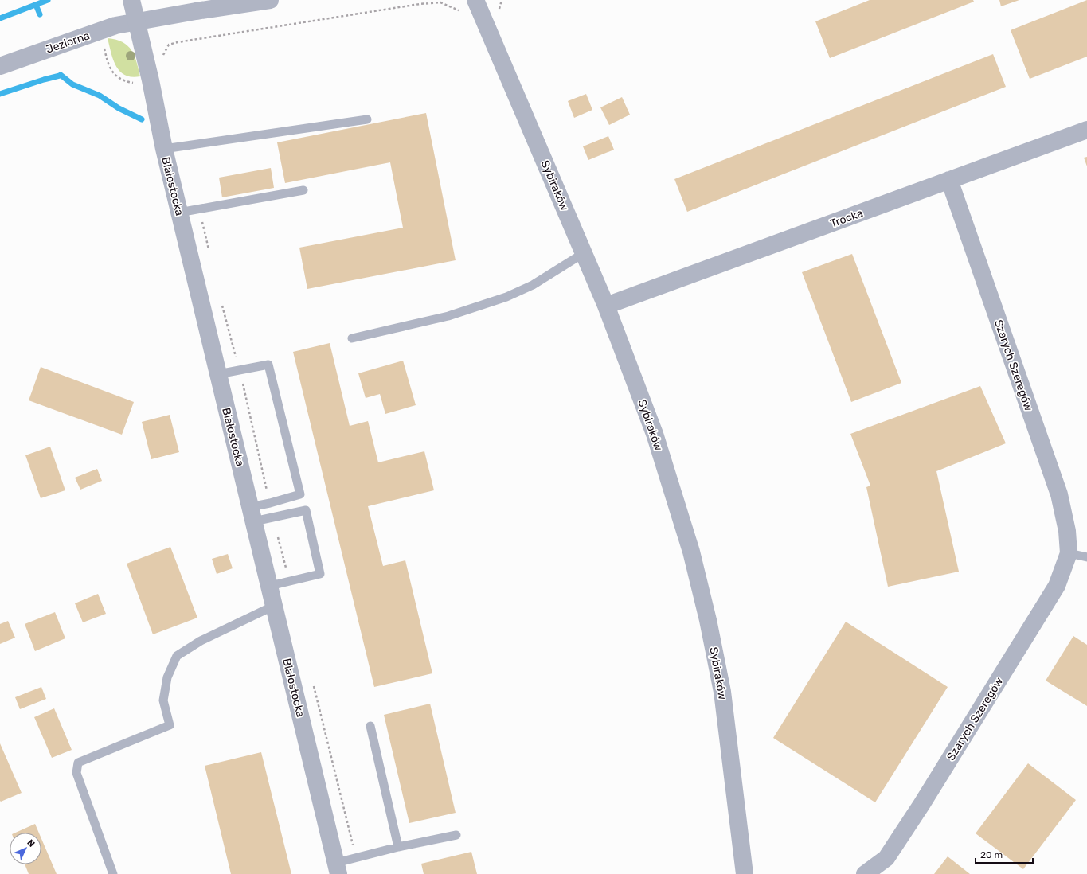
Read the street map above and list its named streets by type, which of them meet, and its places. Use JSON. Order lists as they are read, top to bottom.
{
  "streets": {
    "street": [
      "Jeziorna",
      "Sybiraków",
      "Białostocka",
      "Trocka",
      "Szarych Szeregów"
    ]
  },
  "crossings": [
    ["Jeziorna", "Białostocka"],
    ["Sybiraków", "Trocka"],
    ["Trocka", "Szarych Szeregów"]
  ],
  "scale_bar": "20 m",
  "north": "top right"
}
